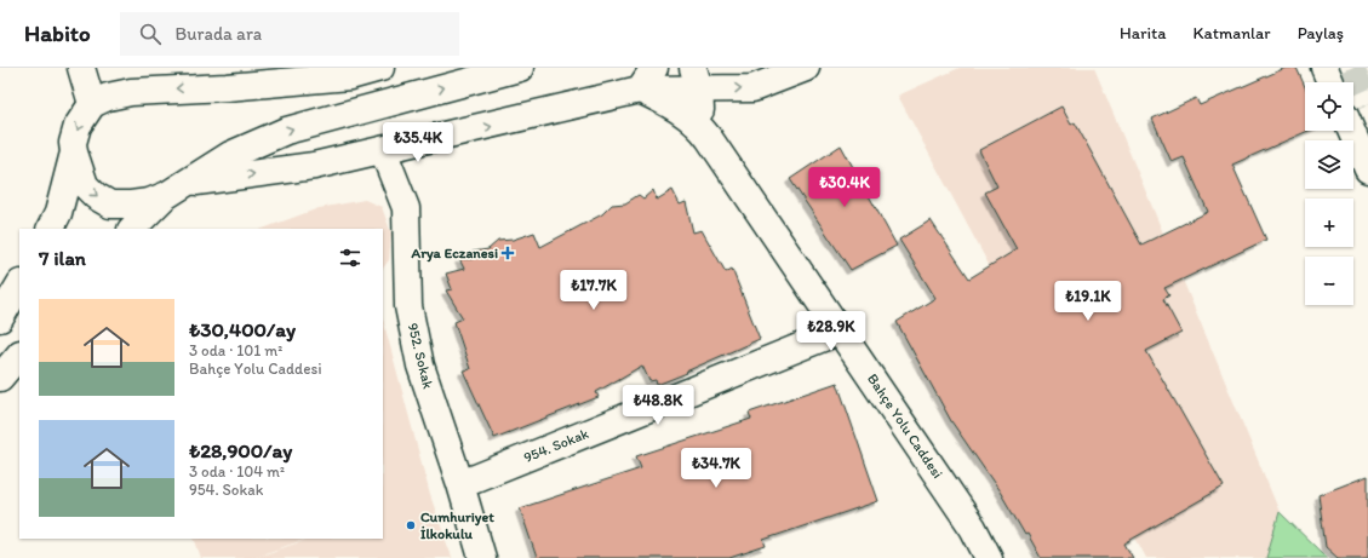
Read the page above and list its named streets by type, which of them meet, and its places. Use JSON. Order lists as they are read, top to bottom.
{
  "streets": {
    "main road": ["952. Sokak", "Bahçe Yolu Caddesi", "954. Sokak"]
  },
  "crossings": [
    ["952. Sokak", "954. Sokak"],
    ["Bahçe Yolu Caddesi", "954. Sokak"]
  ],
  "places": {
    "health": ["Arya Eczanesi"],
    "other": ["Cumhuriyet İlkokulu"]
  },
  "page": {
    "header": "Habito",
    "search": "Burada ara",
    "nav": ["Harita", "Katmanlar", "Paylaş"],
    "map_buttons": ["+", "−"],
    "price": [
      "₺35.4K",
      "₺30.4K",
      "₺17.7K",
      "₺19.1K",
      "₺28.9K",
      "₺48.8K",
      "₺34.7K"
    ],
    "heading": "7 ilan",
    "list": [
      {
        "name": "₺30,400/ay",
        "note": "3 oda · 101 m² · Bahçe Yolu Caddesi"
      },
      {
        "name": "₺28,900/ay",
        "note": "3 oda · 104 m² · 954. Sokak"
      }
    ]
  }
}
